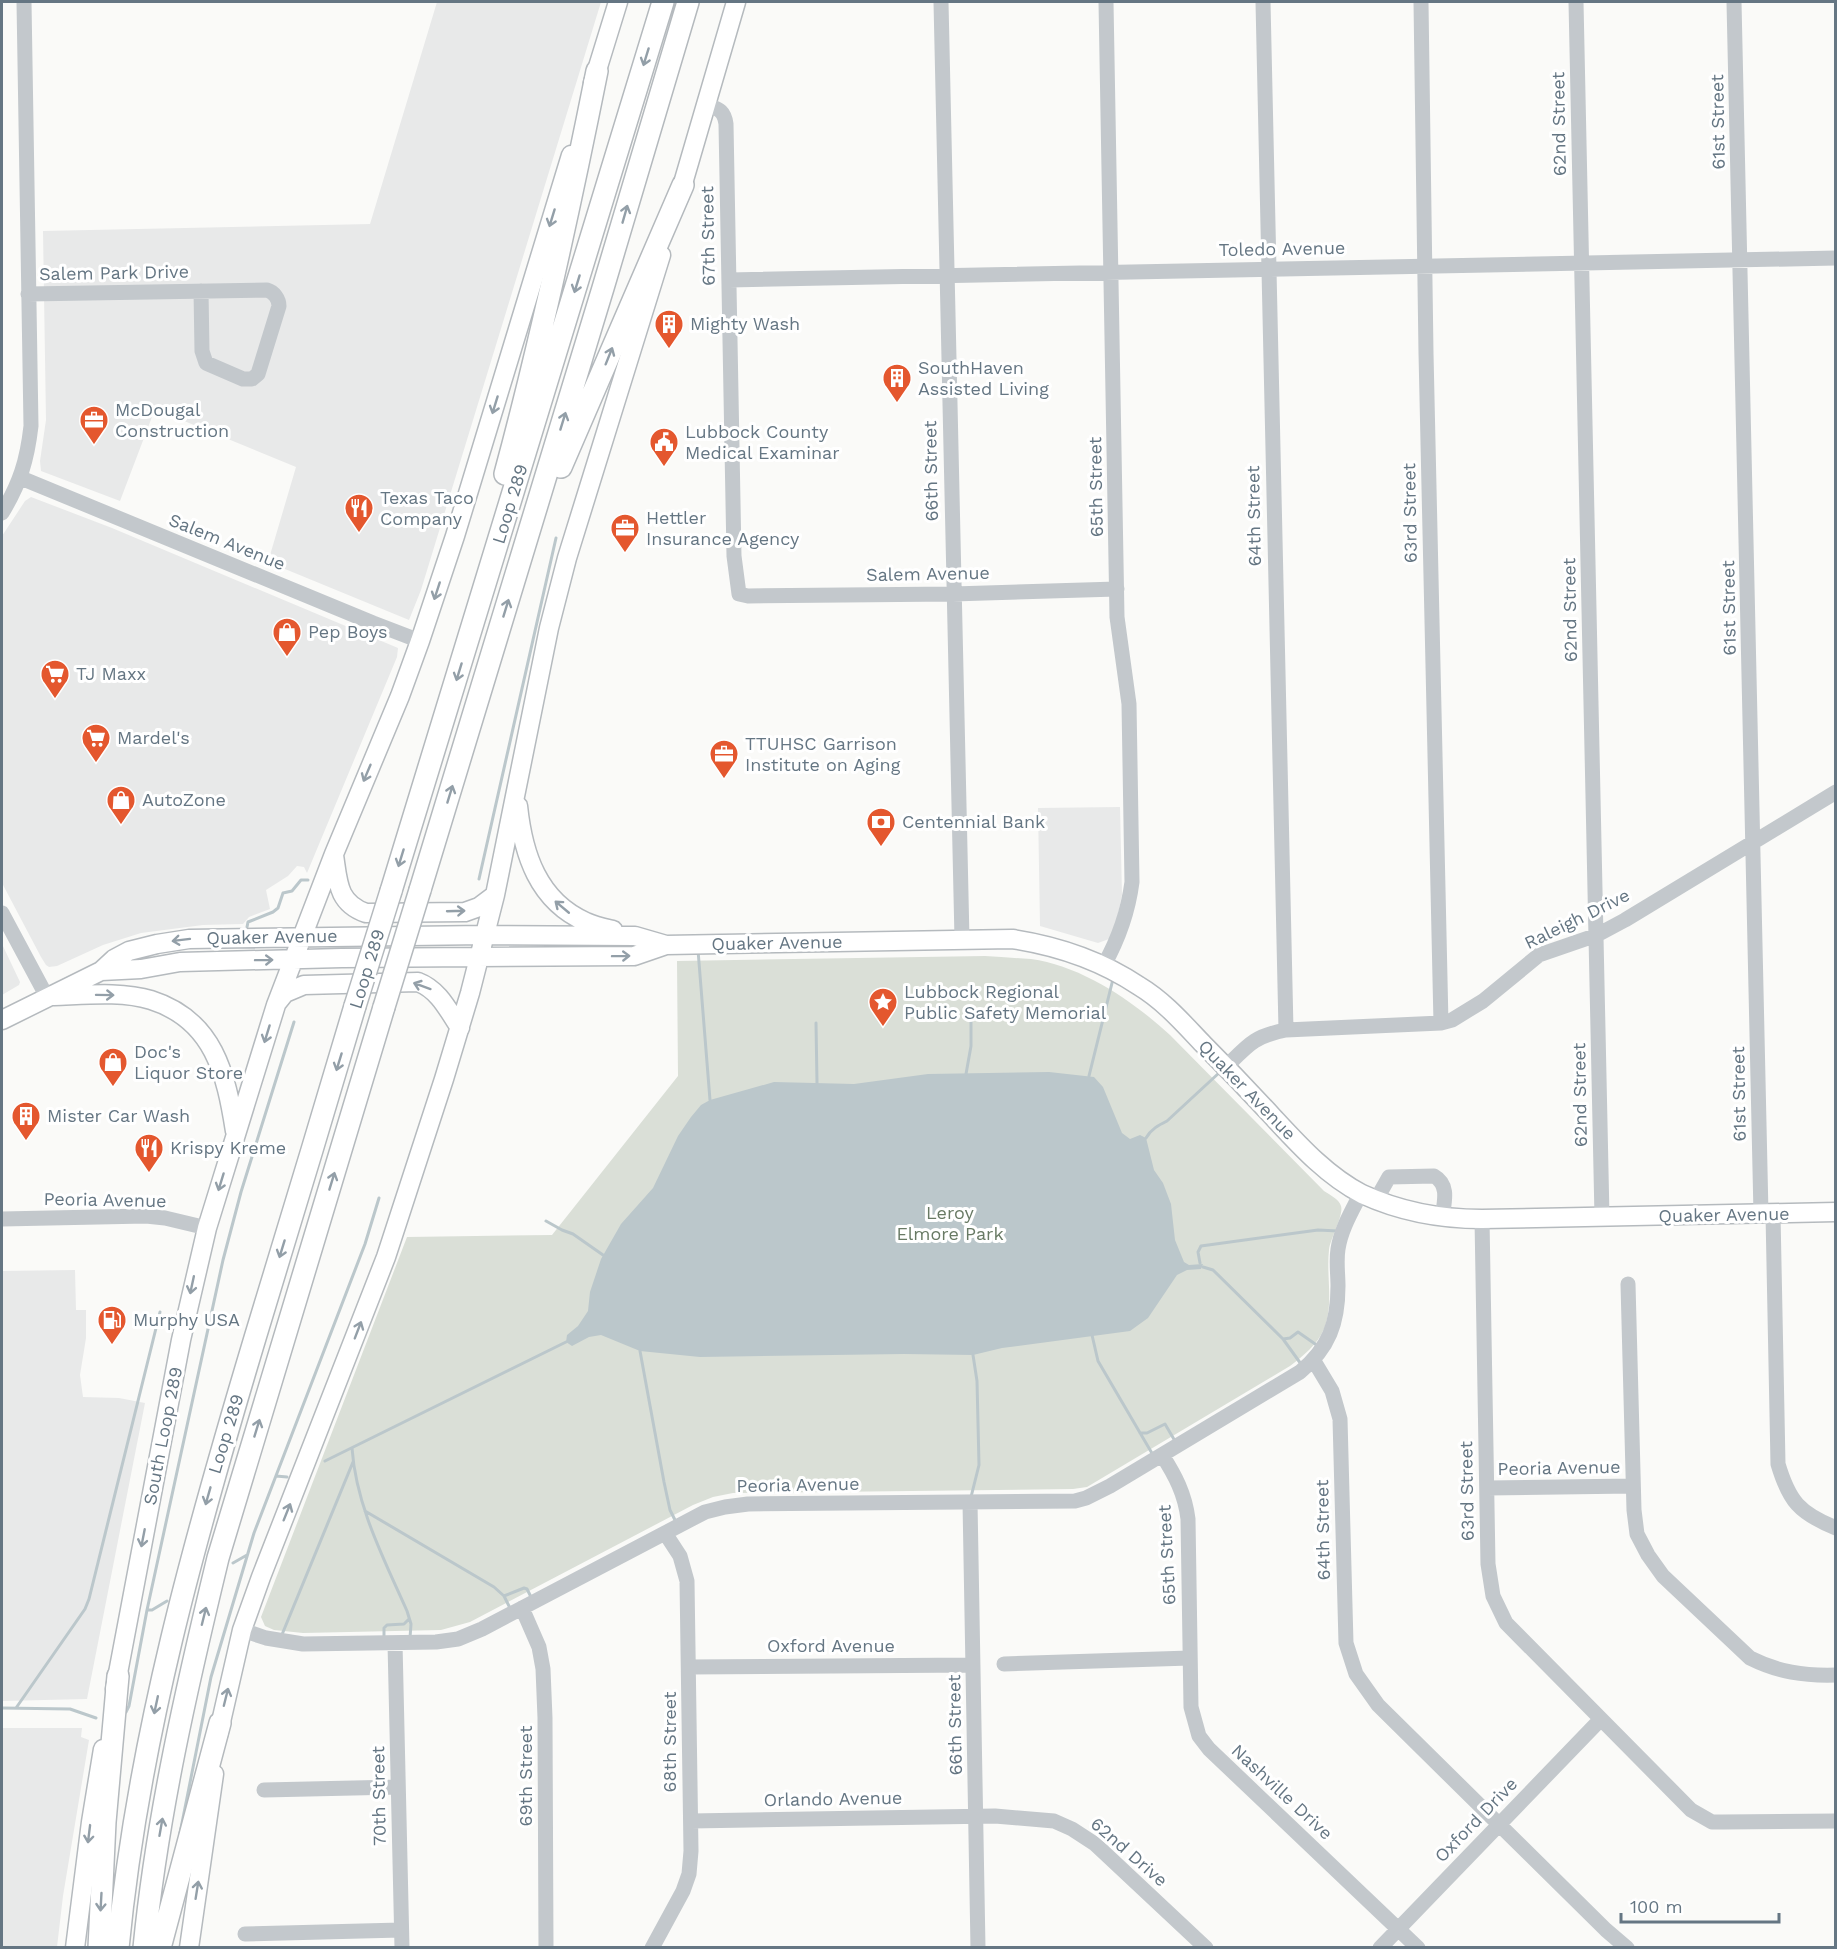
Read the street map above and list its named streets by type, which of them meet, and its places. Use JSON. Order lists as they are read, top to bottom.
{
  "streets": {
    "highway": ["Loop 289"],
    "main road": ["Quaker Avenue", "South Loop 289"],
    "street": [
      "61st Street",
      "62nd Street",
      "67th Street",
      "Toledo Avenue",
      "Salem Park Drive",
      "66th Street",
      "65th Street",
      "63rd Street",
      "64th Street",
      "Salem Avenue",
      "Raleigh Drive",
      "Peoria Avenue",
      "Oxford Avenue",
      "68th Street",
      "69th Street",
      "Nashville Drive",
      "70th Street",
      "Orlando Avenue",
      "Oxford Drive",
      "62nd Drive"
    ]
  },
  "crossings": [
    ["61st Street", "Toledo Avenue"],
    ["61st Street", "Raleigh Drive"],
    ["61st Street", "Quaker Avenue"],
    ["62nd Street", "Toledo Avenue"],
    ["62nd Street", "Raleigh Drive"],
    ["62nd Street", "Quaker Avenue"],
    ["67th Street", "Toledo Avenue"],
    ["67th Street", "Salem Avenue"],
    ["Toledo Avenue", "66th Street"],
    ["Toledo Avenue", "65th Street"],
    ["Toledo Avenue", "63rd Street"],
    ["Toledo Avenue", "64th Street"],
    ["66th Street", "Salem Avenue"],
    ["66th Street", "Quaker Avenue"],
    ["66th Street", "Peoria Avenue"],
    ["66th Street", "Oxford Avenue"],
    ["66th Street", "Orlando Avenue"],
    ["66th Street", "62nd Drive"],
    ["65th Street", "Salem Avenue"],
    ["65th Street", "Quaker Avenue"],
    ["65th Street", "Peoria Avenue"],
    ["65th Street", "Nashville Drive"],
    ["63rd Street", "Raleigh Drive"],
    ["63rd Street", "Quaker Avenue"],
    ["63rd Street", "Peoria Avenue"],
    ["63rd Street", "Oxford Drive"],
    ["64th Street", "Raleigh Drive"],
    ["64th Street", "Peoria Avenue"],
    ["64th Street", "Oxford Drive"],
    ["Salem Avenue", "South Loop 289"],
    ["Raleigh Drive", "Quaker Avenue"],
    ["Quaker Avenue", "South Loop 289"],
    ["Peoria Avenue", "South Loop 289"],
    ["Peoria Avenue", "68th Street"],
    ["Peoria Avenue", "69th Street"],
    ["Peoria Avenue", "70th Street"],
    ["Oxford Avenue", "68th Street"],
    ["68th Street", "Orlando Avenue"],
    ["Nashville Drive", "Oxford Drive"],
    ["Orlando Avenue", "62nd Drive"]
  ],
  "parks": ["Leroy Elmore Park"],
  "places": {
    "building": ["Mighty Wash", "SouthHaven Assisted Living", "Mister Car Wash"],
    "office": ["McDougal Construction", "Hettler Insurance Agency", "TTUHSC Garrison Institute on Aging"],
    "public building": ["Lubbock County Medical Examinar"],
    "restaurant": ["Texas Taco Company", "Krispy Kreme"],
    "shop": ["Pep Boys", "AutoZone", "Doc's Liquor Store"],
    "supermarket": ["TJ Maxx", "Mardel's"],
    "bank": ["Centennial Bank"],
    "place": ["Lubbock Regional Public Safety Memorial"],
    "fuel station": ["Murphy USA"]
  },
  "scale_bar": "100 m"
}
